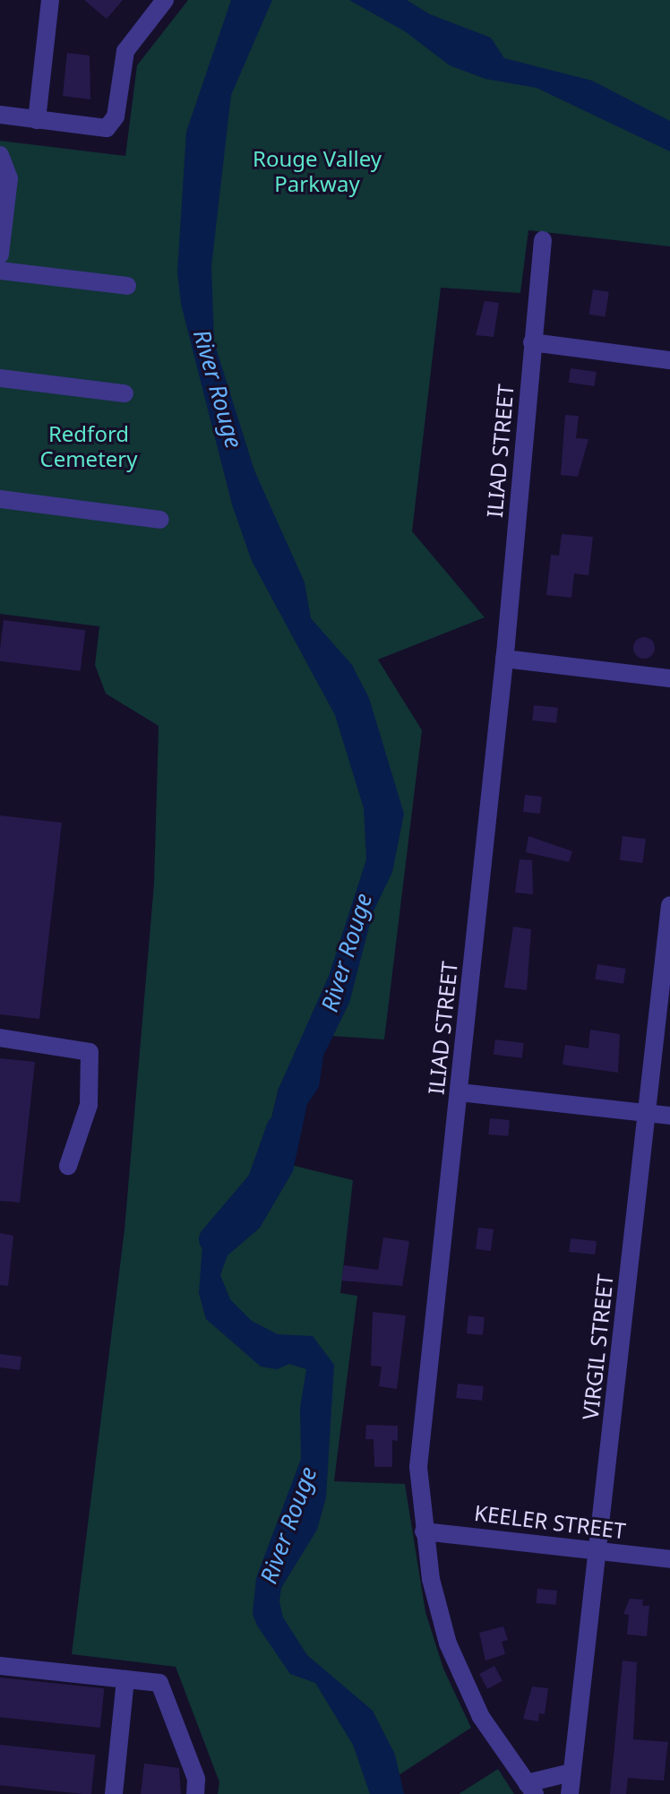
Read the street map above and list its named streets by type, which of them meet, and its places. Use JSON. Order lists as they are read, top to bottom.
{
  "streets": {
    "street": ["ILIAD STREET", "VIRGIL STREET", "KEELER STREET"]
  },
  "crossings": [
    ["ILIAD STREET", "KEELER STREET"],
    ["VIRGIL STREET", "KEELER STREET"]
  ],
  "water": ["River Rouge"],
  "parks": ["Rouge Valley Parkway", "Redford Cemetery"]
}
